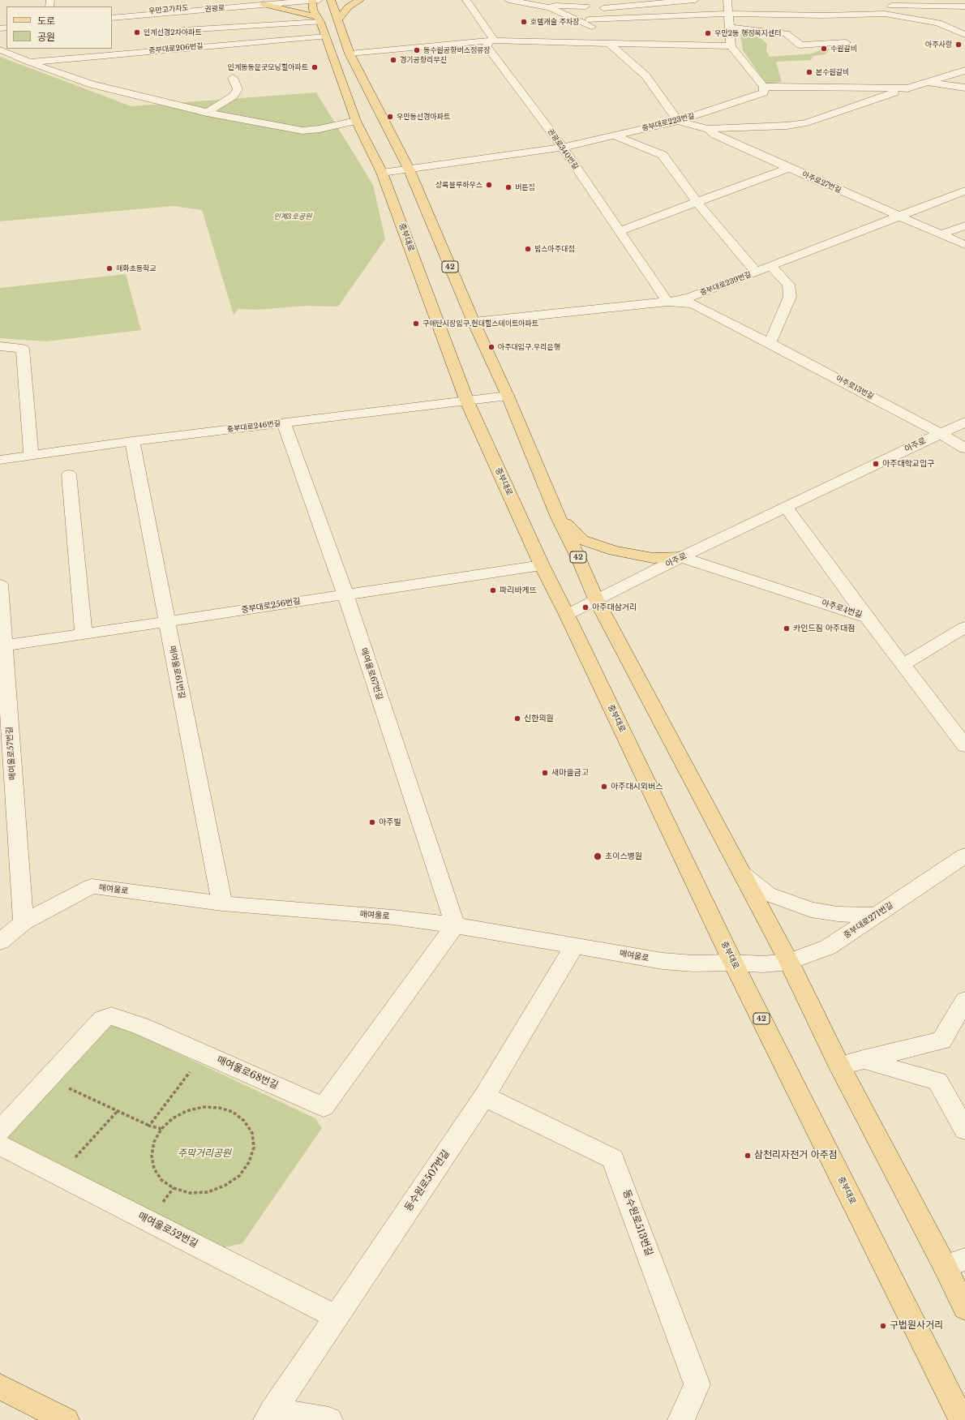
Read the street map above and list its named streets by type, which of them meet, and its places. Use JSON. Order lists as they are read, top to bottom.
{
  "streets": {
    "main road": ["중부대로", "42"],
    "street": [
      "권광로",
      "우만고가차도",
      "중부대로206번길",
      "중부대로223번길",
      "권광로340번길",
      "아주로27번길",
      "중부대로239번길",
      "아주로13번길",
      "중부대로246번길",
      "아주로",
      "중부대로256번길",
      "아주로4번길",
      "매여울로61번길",
      "매여울로67번길",
      "매여울로57번길",
      "매여울로",
      "중부대로271번길",
      "매여울로68번길",
      "동수원로507번길",
      "동수원로513번길",
      "매여울로52번길"
    ]
  },
  "crossings": [
    ["권광로", "중부대로206번길"],
    ["권광로", "중부대로"],
    ["중부대로206번길", "중부대로"],
    ["중부대로223번길", "권광로340번길"],
    ["중부대로223번길", "아주로27번길"],
    ["중부대로223번길", "중부대로"],
    ["중부대로223번길", "42"],
    ["권광로340번길", "중부대로239번길"],
    ["권광로340번길", "아주로13번길"],
    ["아주로27번길", "중부대로239번길"],
    ["중부대로", "중부대로246번길"],
    ["중부대로", "아주로"],
    ["중부대로", "중부대로256번길"],
    ["중부대로", "매여울로"],
    ["42", "중부대로239번길"],
    ["42", "중부대로246번길"],
    ["42", "아주로"],
    ["42", "중부대로271번길"],
    ["중부대로239번길", "아주로13번길"],
    ["아주로13번길", "아주로"],
    ["중부대로246번길", "매여울로61번길"],
    ["중부대로246번길", "매여울로67번길"],
    ["아주로", "아주로4번길"],
    ["중부대로256번길", "매여울로61번길"],
    ["중부대로256번길", "매여울로67번길"],
    ["중부대로256번길", "매여울로57번길"],
    ["매여울로61번길", "매여울로"],
    ["매여울로67번길", "매여울로"],
    ["매여울로67번길", "매여울로68번길"],
    ["매여울로57번길", "매여울로"],
    ["매여울로", "중부대로271번길"],
    ["매여울로", "매여울로68번길"],
    ["매여울로", "동수원로507번길"],
    ["동수원로507번길", "동수원로513번길"],
    ["동수원로507번길", "매여울로52번길"]
  ],
  "parks": ["인계3호공원", "주막거리공원"],
  "places": [
    "호텔캐슬 주차장",
    "인계선경2차아파트",
    "우만2동 행정복지센터",
    "아주사랑",
    "수원갈비",
    "동수원공항버스정류장",
    "경기공항리무진",
    "인계동동문굿모닝힐아파트",
    "본수원갈비",
    "우만동선경아파트",
    "상록블루하우스",
    "버튼짐",
    "빕스아주대점",
    "매화초등학교",
    "구매탄시장입구.현대힐스테이트아파트",
    "아주대입구.우리은행",
    "아주대학교입구",
    "파리바게뜨",
    "아주대삼거리",
    "카인드짐 아주대점",
    "신한의원",
    "새마을금고",
    "아주대시외버스",
    "아주빌",
    "초이스병원",
    "삼천리자전거 아주점",
    "구법원사거리"
  ],
  "legend": ["도로", "공원"]
}
